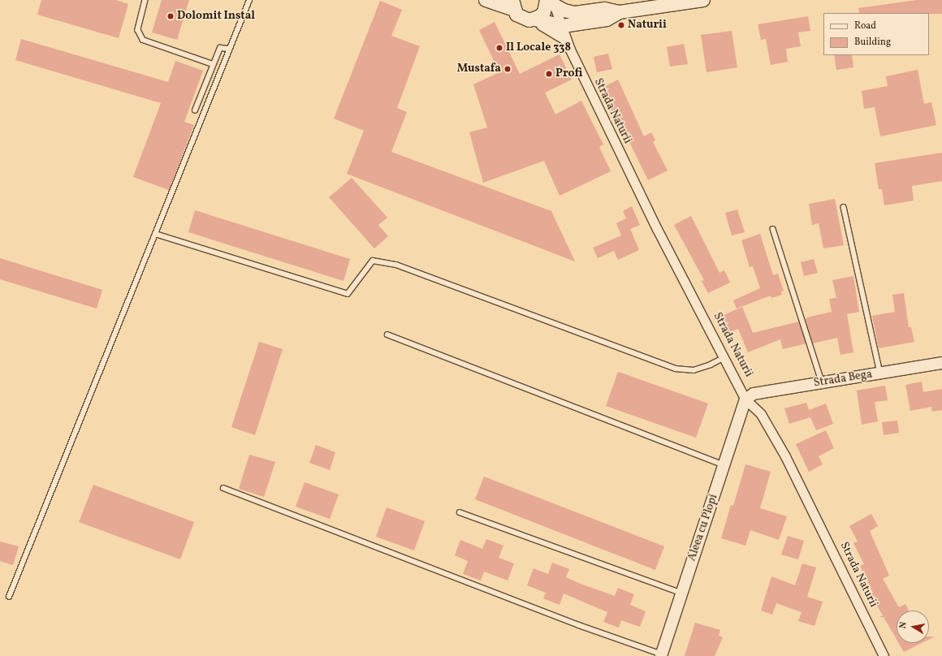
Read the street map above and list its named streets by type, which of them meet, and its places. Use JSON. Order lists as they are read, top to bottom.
{
  "streets": {
    "street": ["Strada Naturii", "Strada Bega", "Aleea cu Plopi"]
  },
  "crossings": [
    ["Strada Naturii", "Strada Bega"],
    ["Strada Naturii", "Aleea cu Plopi"],
    ["Strada Bega", "Aleea cu Plopi"]
  ],
  "places": [
    "Dolomit Instal",
    "Naturii",
    "Il Locale 338",
    "Mustafa",
    "Profi"
  ],
  "legend": ["Road", "Building"],
  "north": "left"
}
